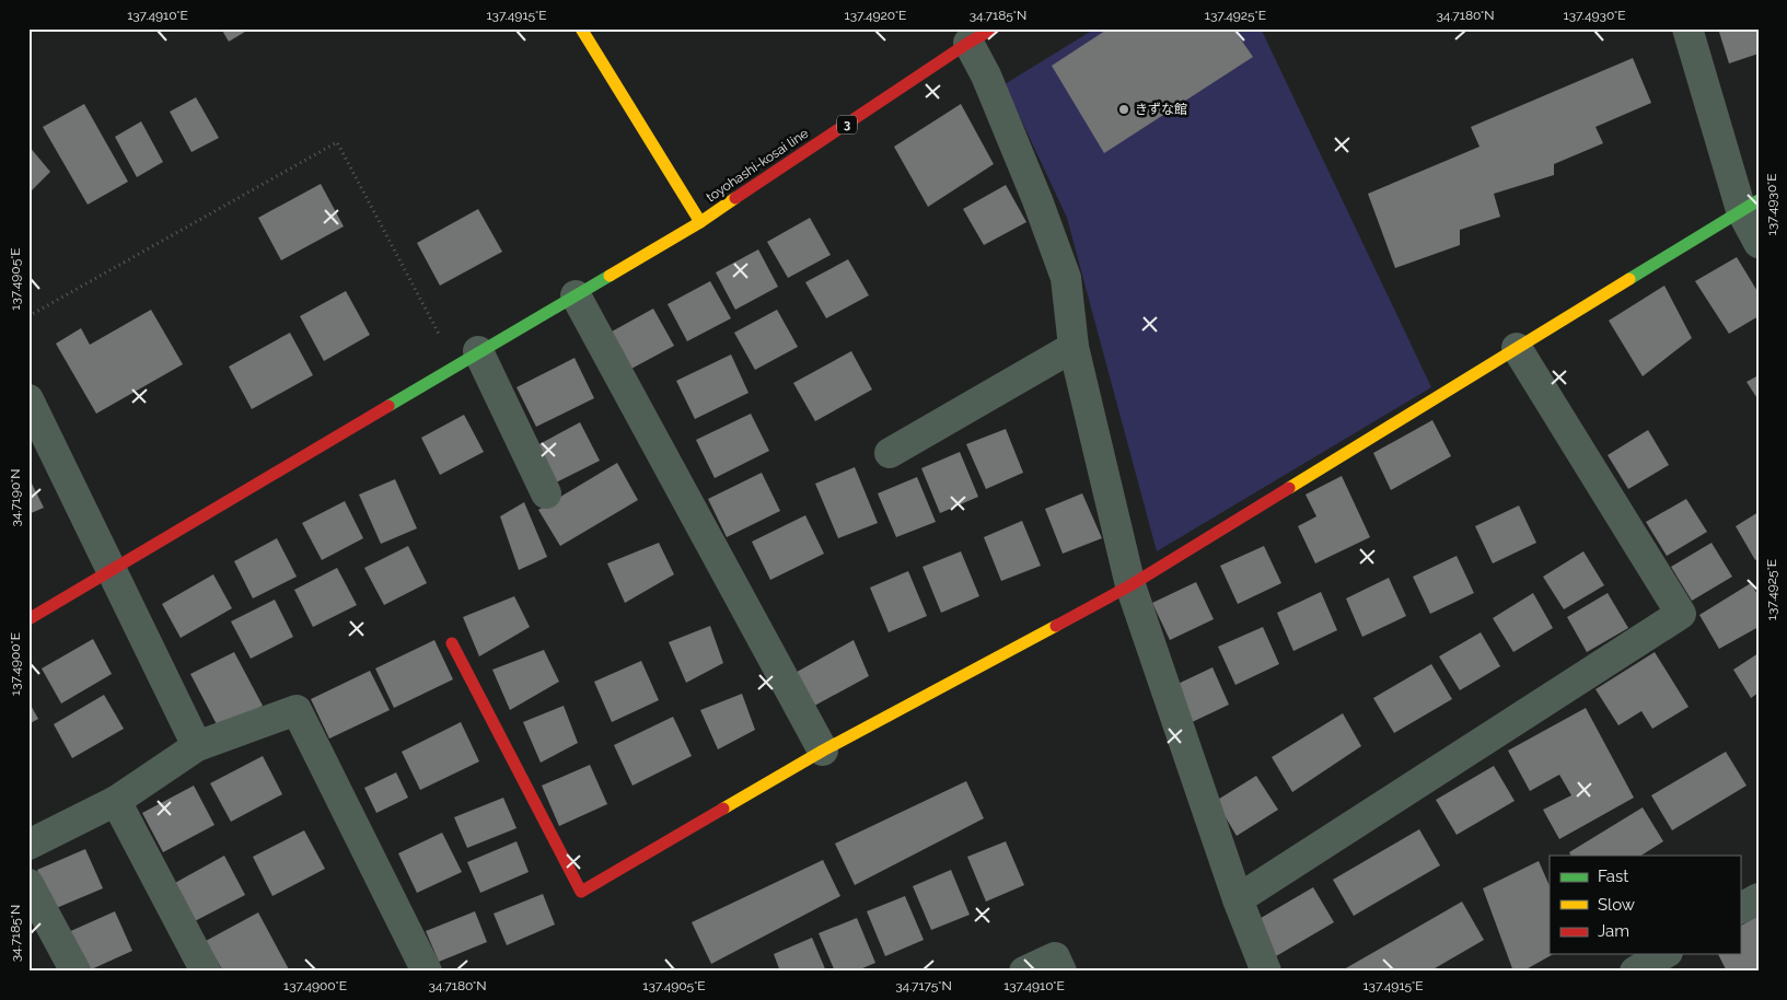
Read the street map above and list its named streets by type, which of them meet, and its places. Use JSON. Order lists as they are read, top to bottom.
{
  "streets": {
    "street": ["3", "toyohashi-kosai line"]
  },
  "places": ["きずな館"],
  "legend": ["Fast", "Slow", "Jam"],
  "coordinates": [
    "137.4910°E",
    "137.4915°E",
    "137.4920°E",
    "34.7185°N",
    "137.4925°E",
    "34.7180°N",
    "137.4930°E",
    "137.4905°E",
    "34.7190°N",
    "137.4900°E",
    "34.7175°N"
  ]
}
